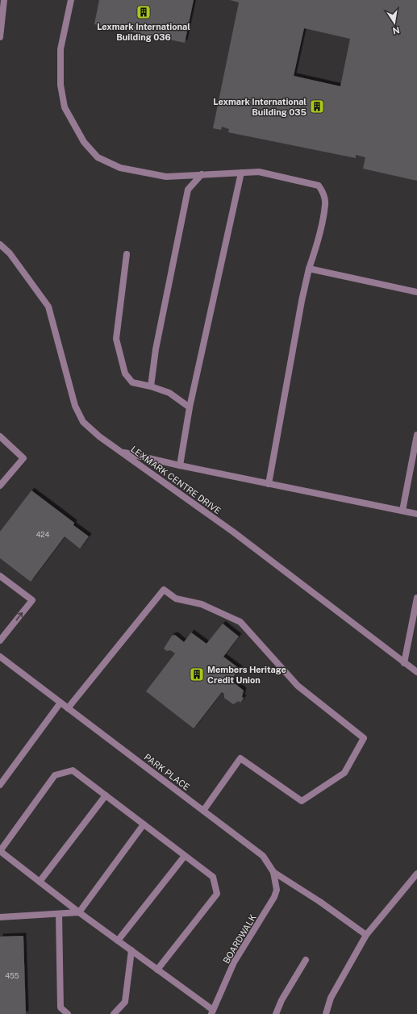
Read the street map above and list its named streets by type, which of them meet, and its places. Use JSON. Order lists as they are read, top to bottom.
{
  "streets": {
    "street": ["LEXMARK CENTRE DRIVE", "PARK PLACE", "BOARDWALK"]
  },
  "crossings": [
    ["PARK PLACE", "BOARDWALK"]
  ],
  "places": {
    "building": ["Lexmark International Building 036", "Lexmark International Building 035", "Members Heritage Credit Union"]
  },
  "house_numbers": ["424", "455"],
  "north": "bottom"
}
